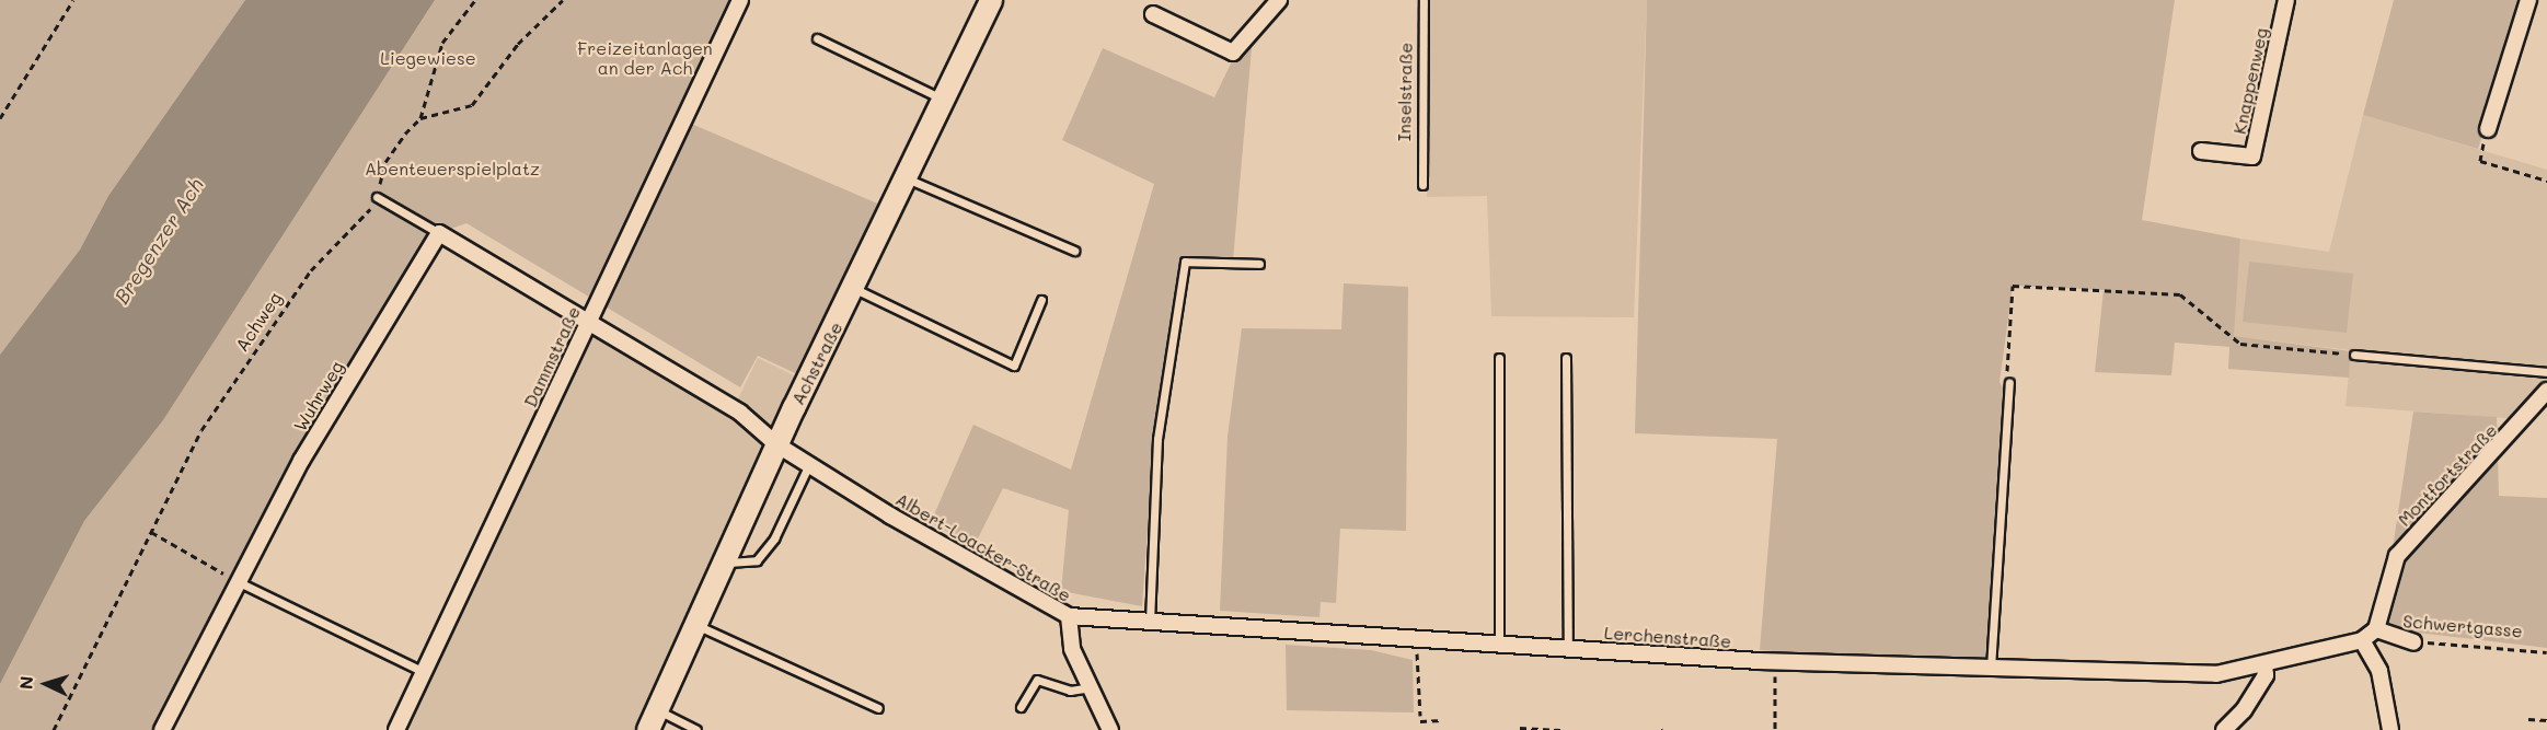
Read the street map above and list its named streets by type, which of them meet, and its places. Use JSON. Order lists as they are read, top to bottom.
{
  "streets": {
    "main road": ["Achstraße"],
    "street": [
      "Knappenweg",
      "Dammstraße",
      "Wuhrweg",
      "Montfortstraße",
      "Albert-Loacker-Straße",
      "Schwertgasse",
      "Lerchenstraße"
    ],
    "lane": ["Inselstraße"],
    "path": ["Achweg"]
  },
  "crossings": [
    ["Dammstraße", "Albert-Loacker-Straße"],
    ["Achstraße", "Albert-Loacker-Straße"],
    ["Montfortstraße", "Schwertgasse"],
    ["Albert-Loacker-Straße", "Lerchenstraße"]
  ],
  "water": ["Bregenzer Ach"],
  "parks": ["Freizeitanlagen an der Ach", "Liegewiese", "Abenteuerspielplatz"],
  "north": "left"
}
